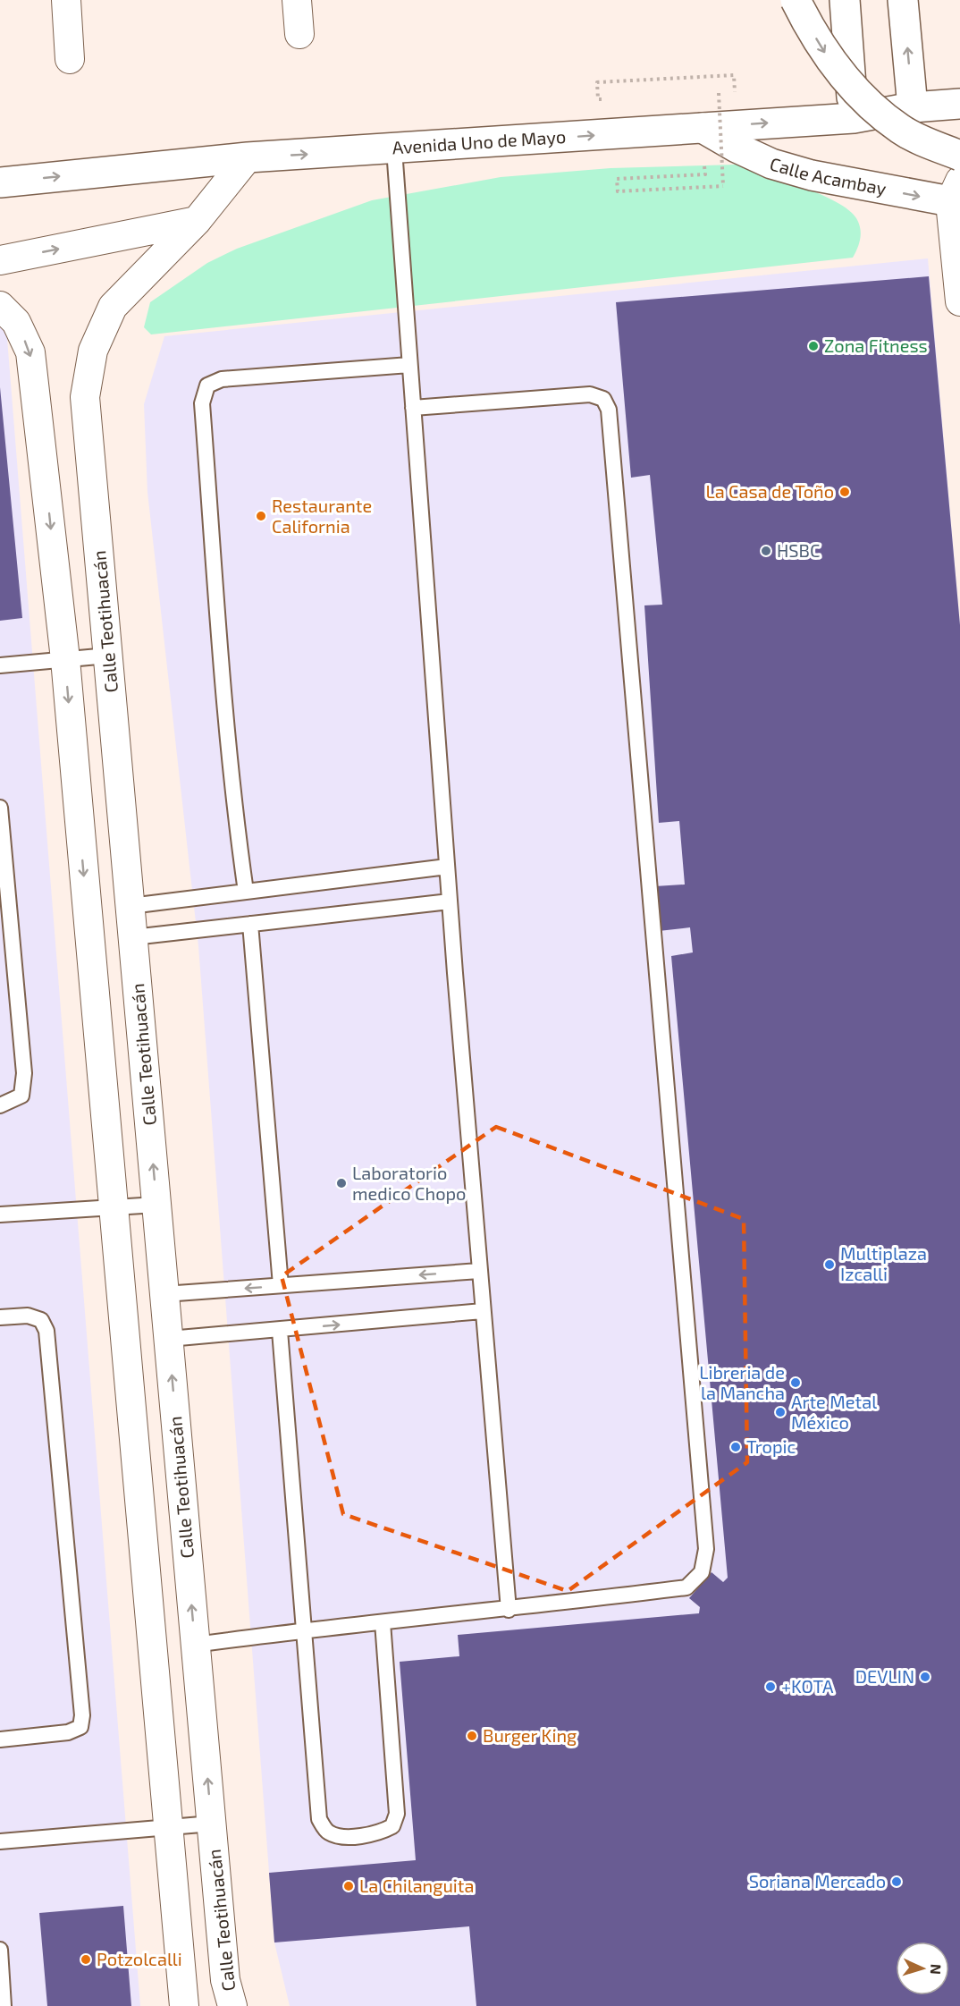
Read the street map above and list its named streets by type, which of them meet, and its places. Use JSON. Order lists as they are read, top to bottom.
{
  "streets": {
    "main road": ["Avenida Uno de Mayo", "Calle Acambay"],
    "street": ["Calle Teotihuacán"]
  },
  "crossings": [
    ["Avenida Uno de Mayo", "Calle Acambay"],
    ["Avenida Uno de Mayo", "Calle Teotihuacán"]
  ],
  "one_way": ["Avenida Uno de Mayo", "Calle Acambay"],
  "places": [
    "Zona Fitness",
    "La Casa de Toño",
    "Restaurante California",
    "HSBC",
    "Laboratorio medico Chopo",
    "Multiplaza Izcalli",
    "Libreria de la Mancha",
    "Arte Metal México",
    "Tropic",
    "DEVLIN",
    "+KOTA",
    "Burger King",
    "Soriana Mercado",
    "La Chilanguita",
    "Potzolcalli"
  ],
  "north": "right"
}
